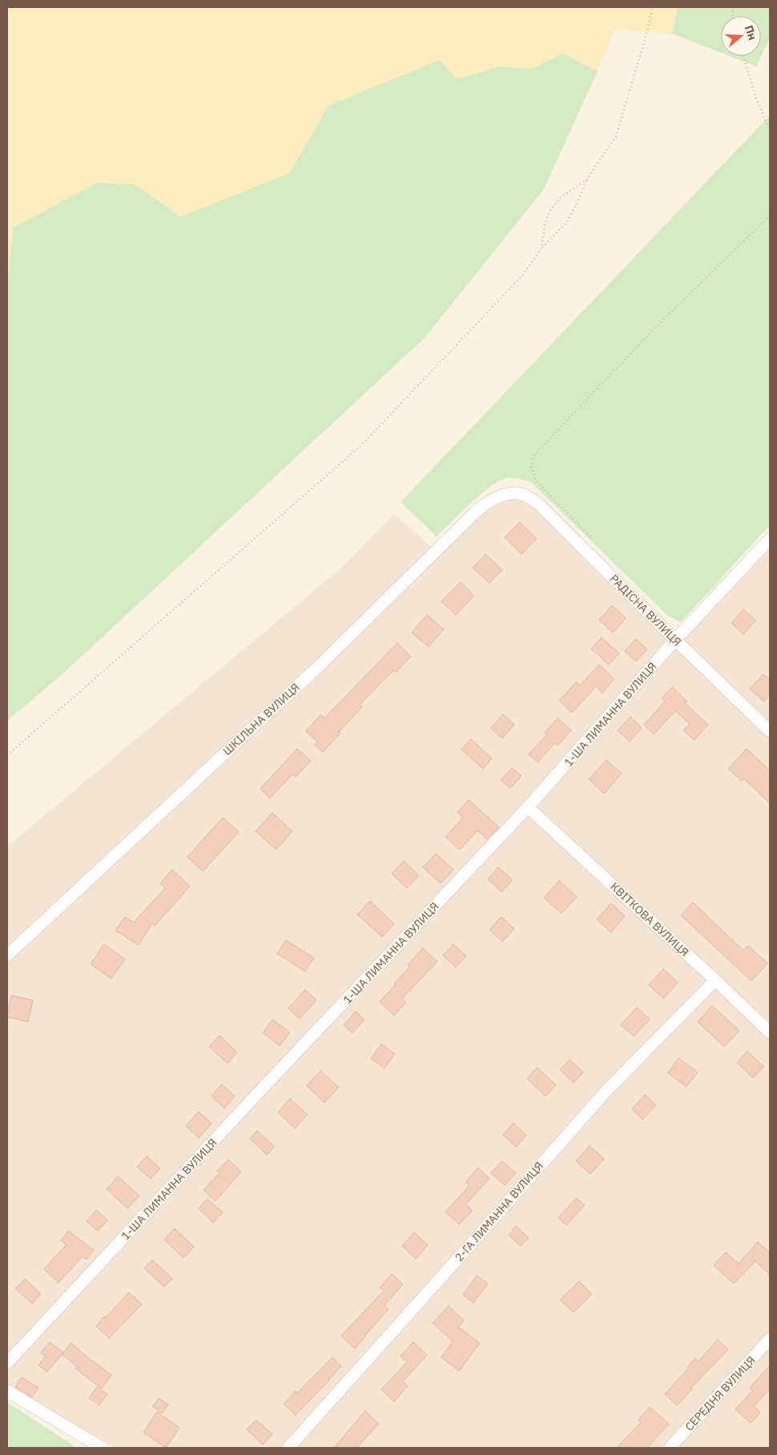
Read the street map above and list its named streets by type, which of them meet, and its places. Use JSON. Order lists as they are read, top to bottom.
{
  "streets": {
    "street": [
      "РАДІСНА ВУЛИЦЯ",
      "1-ША ЛИМАННА ВУЛИЦЯ",
      "ШКІЛЬНА ВУЛИЦЯ",
      "КВІТКОВА ВУЛИЦЯ",
      "2-ГА ЛИМАННА ВУЛИЦЯ",
      "СЕРЕДНЯ ВУЛИЦЯ"
    ]
  },
  "crossings": [
    ["РАДІСНА ВУЛИЦЯ", "1-ША ЛИМАННА ВУЛИЦЯ"],
    ["РАДІСНА ВУЛИЦЯ", "ШКІЛЬНА ВУЛИЦЯ"],
    ["1-ША ЛИМАННА ВУЛИЦЯ", "КВІТКОВА ВУЛИЦЯ"],
    ["КВІТКОВА ВУЛИЦЯ", "2-ГА ЛИМАННА ВУЛИЦЯ"]
  ],
  "north": "right"
}
